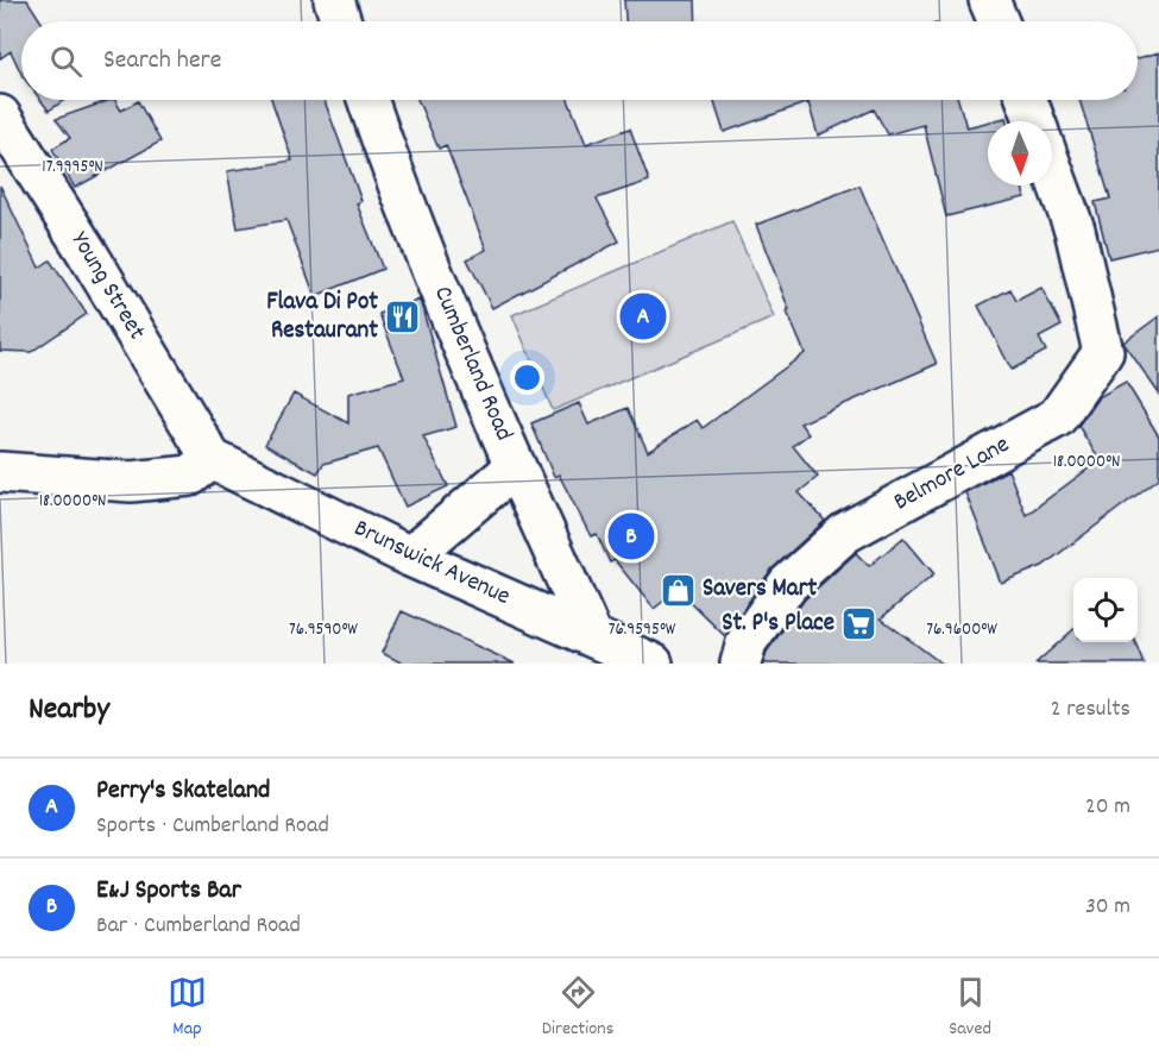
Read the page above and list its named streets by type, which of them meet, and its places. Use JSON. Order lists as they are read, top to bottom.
{
  "streets": {
    "street": [
      "Young Street",
      "Cumberland Road",
      "Belmore Lane",
      "Brunswick Avenue"
    ]
  },
  "crossings": [
    ["Young Street", "Brunswick Avenue"],
    ["Cumberland Road", "Brunswick Avenue"]
  ],
  "places": {
    "restaurant": ["Flava Di Pot Restaurant"],
    "shop": ["Savers Mart"],
    "supermarket": ["St. P's Place"]
  },
  "north": "bottom",
  "page": {
    "search": "Search here",
    "pins": ["A", "B"],
    "heading": ["Nearby", "2 results"],
    "list": [
      {
        "mark": "A",
        "name": "Perry's Skateland",
        "note": "Sports · Cumberland Road",
        "value": "20 m"
      },
      {
        "mark": "B",
        "name": "E&J Sports Bar",
        "note": "Bar · Cumberland Road",
        "value": "30 m"
      }
    ],
    "nav": ["Map", "Directions", "Saved"]
  },
  "coordinates": [
    "17.9995°N",
    "18.0000°N",
    "76.9590°W",
    "76.9595°W",
    "76.9600°W"
  ]
}
